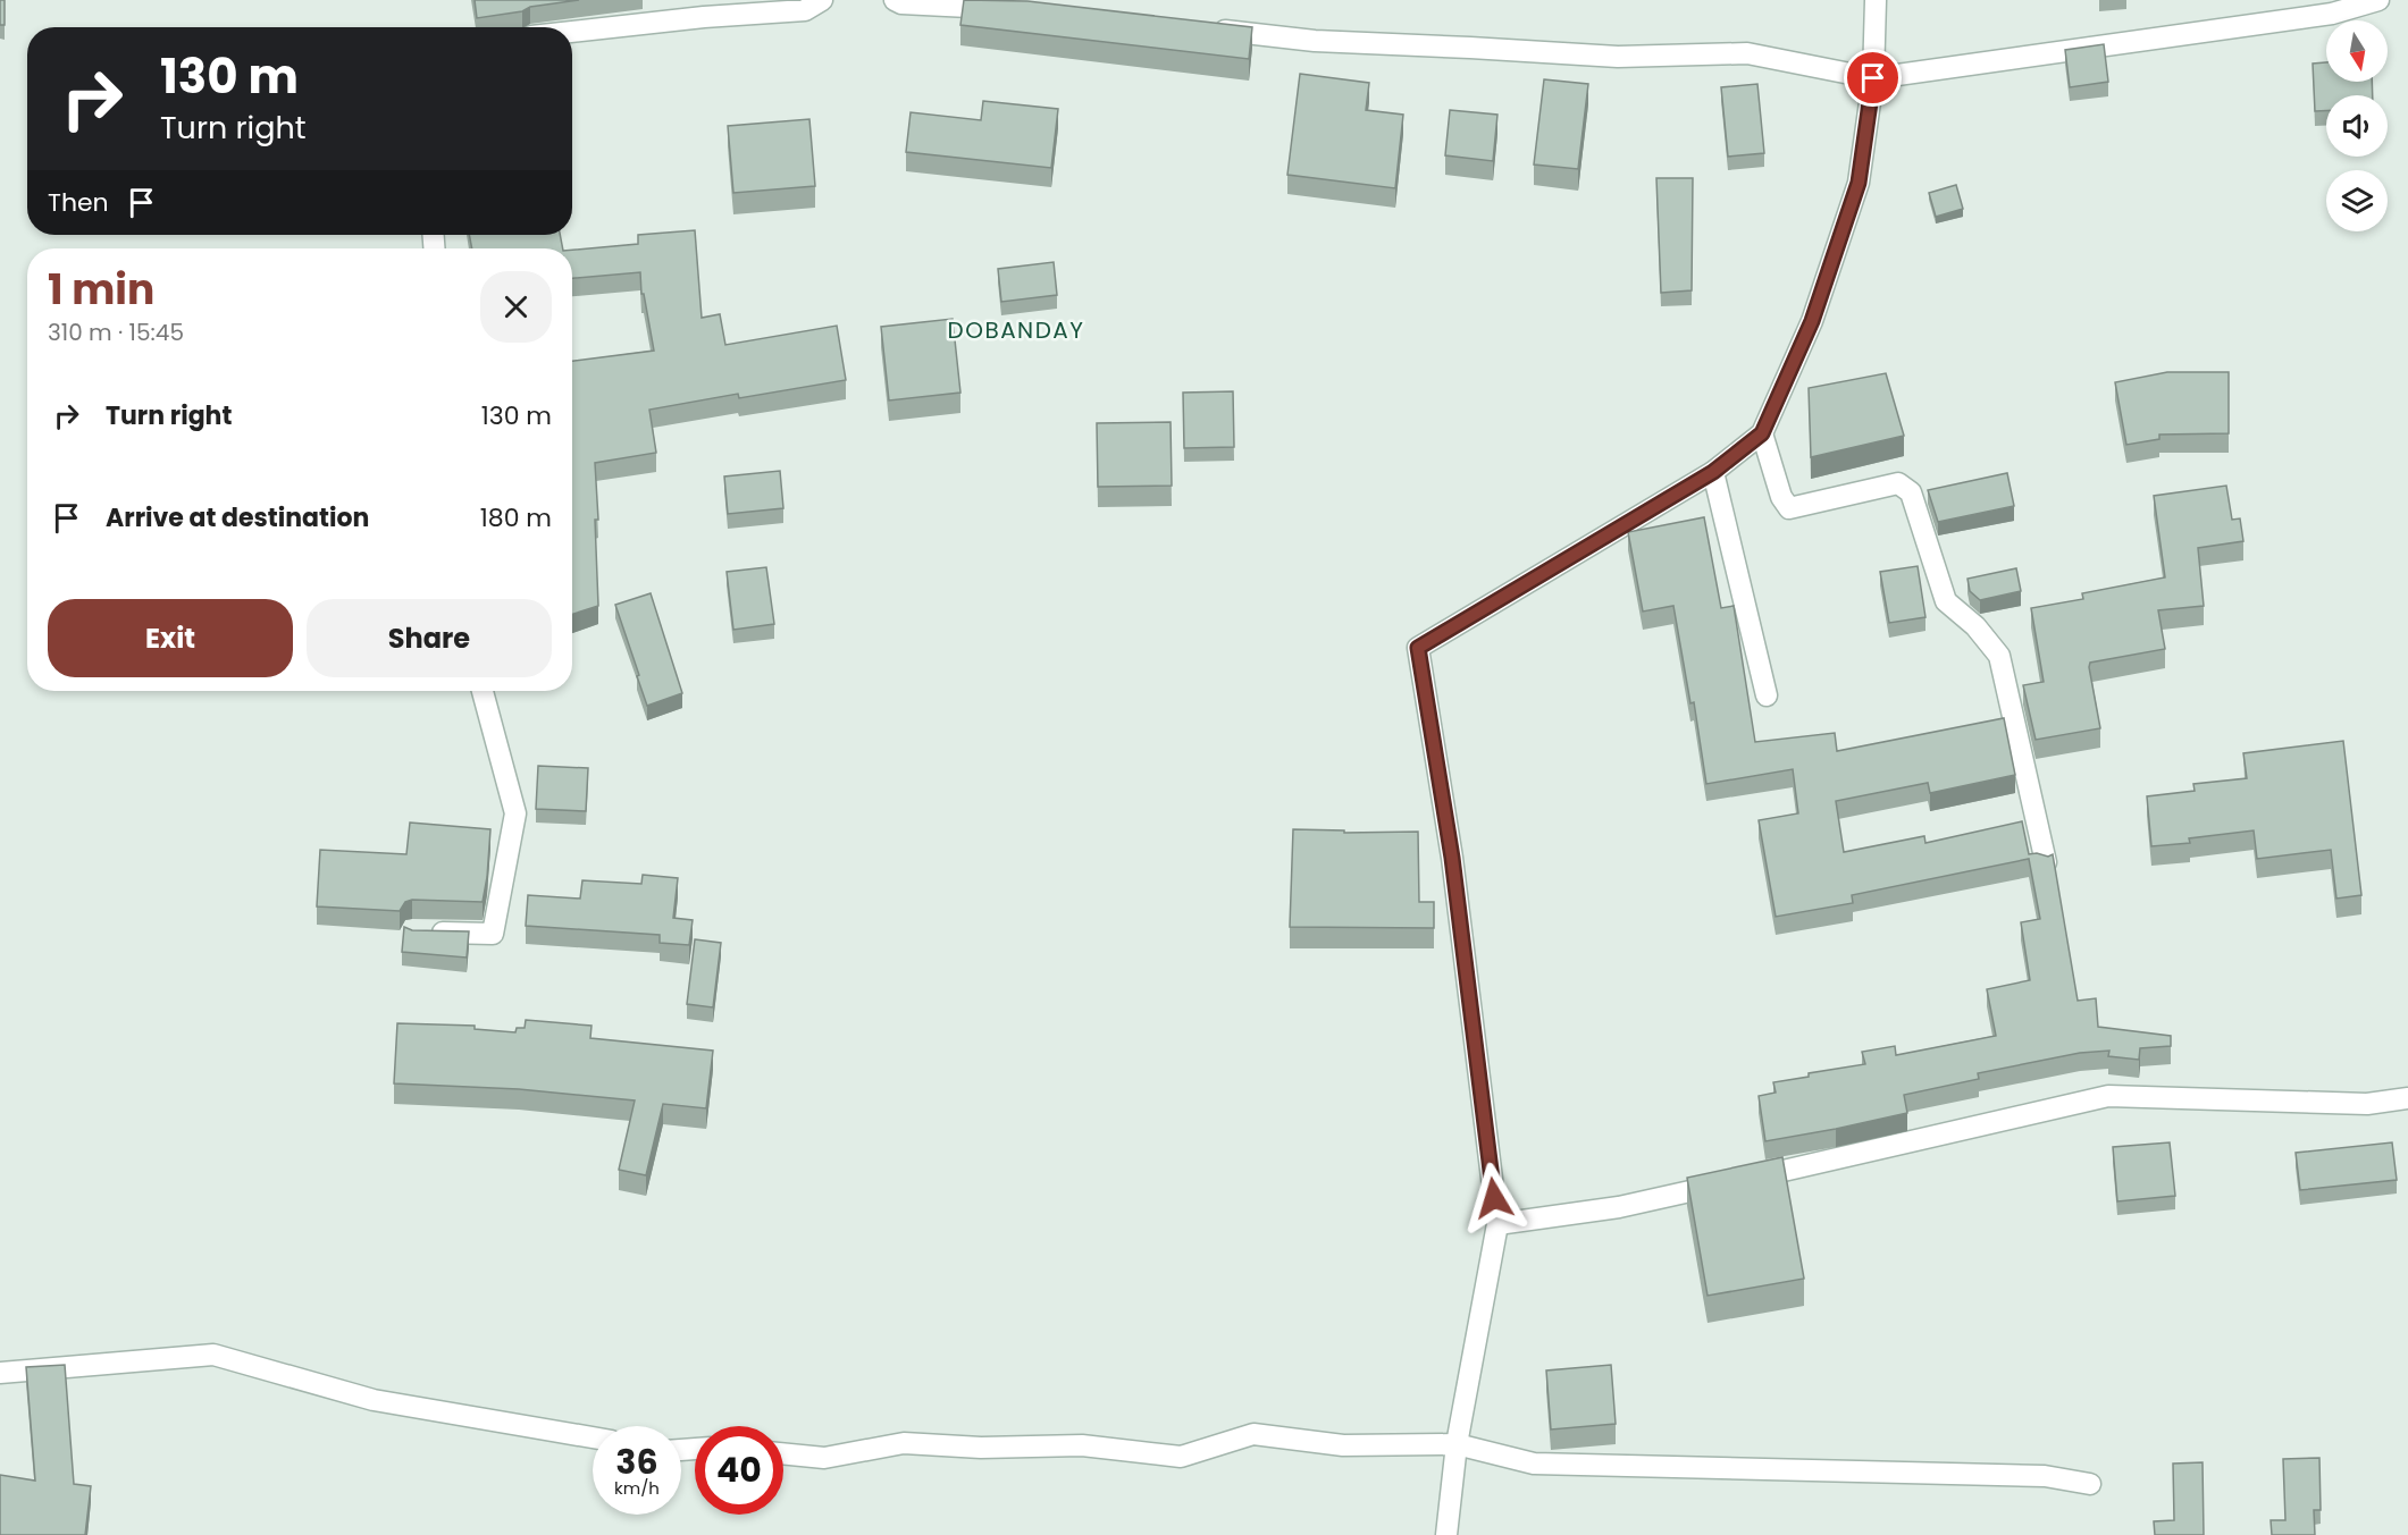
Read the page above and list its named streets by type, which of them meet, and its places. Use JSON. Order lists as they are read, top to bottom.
{
  "districts": ["DOBANDAY"],
  "north": "bottom",
  "page": {
    "turn": ["130 m", "Turn right"],
    "then": "Then",
    "heading": ["1 min", "310 m · 15:45"],
    "list": [
      {
        "name": "Turn right",
        "value": "130 m"
      },
      {
        "name": "Arrive at destination",
        "value": "180 m"
      }
    ],
    "buttons": ["Exit", "Share"],
    "speed": "36 km/h",
    "limit": "40"
  }
}
